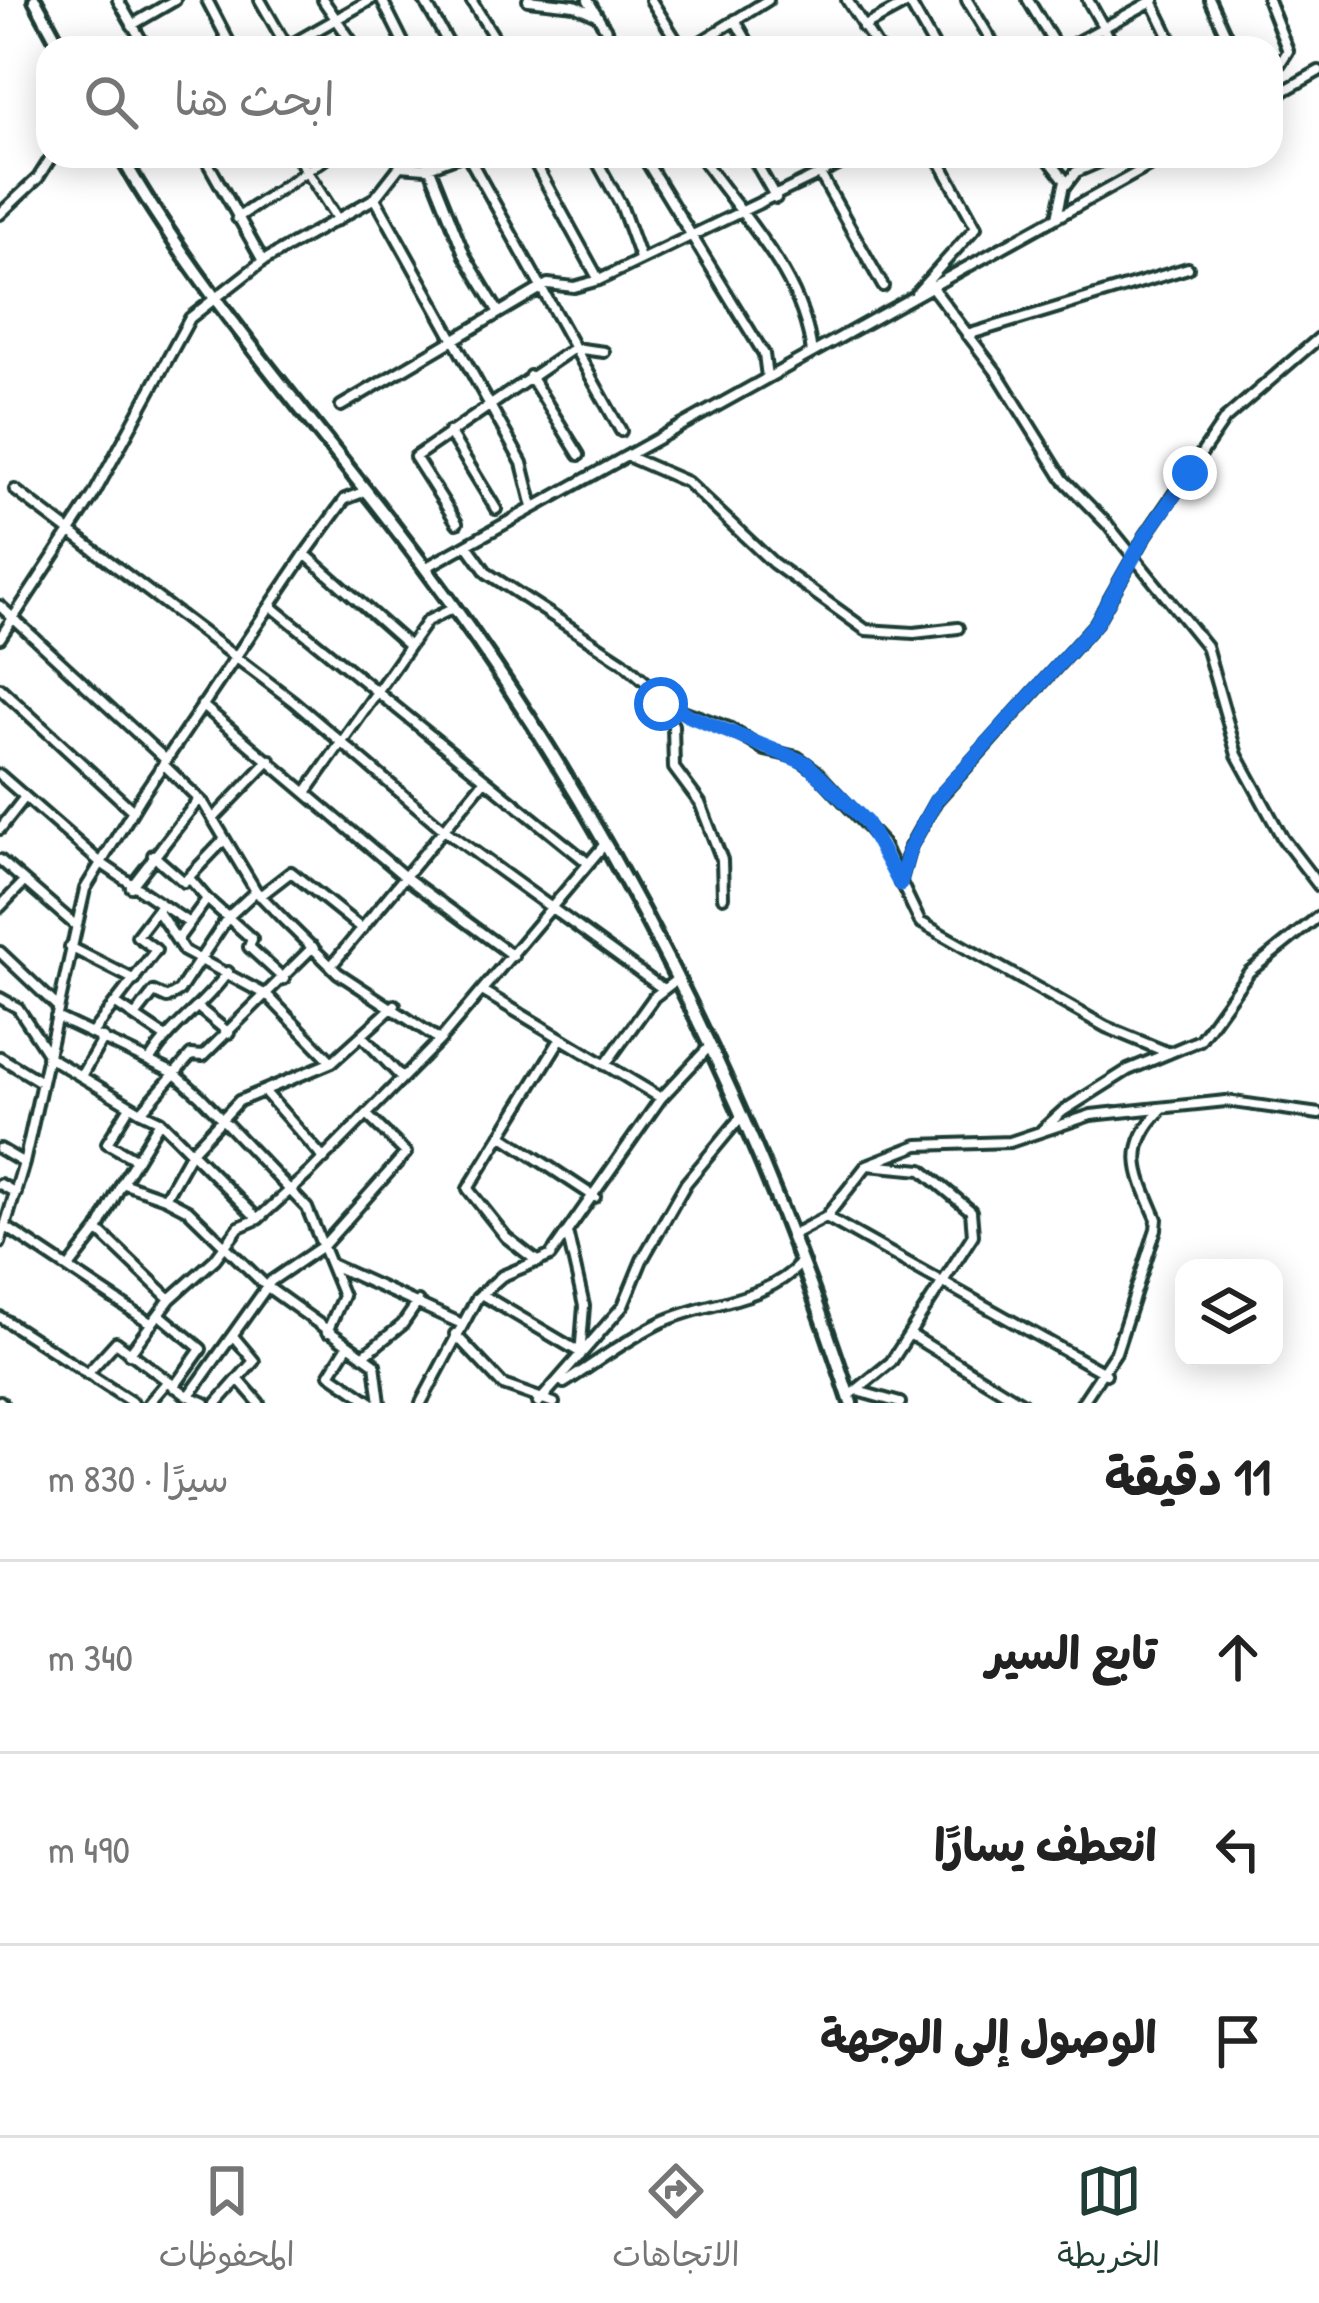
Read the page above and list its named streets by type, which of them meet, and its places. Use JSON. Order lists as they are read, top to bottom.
{
  "page": {
    "search": "ابحث هنا",
    "heading": ["11 دقيقة", "سيرًا · 830 m"],
    "list": [
      ["تابع السير", "340 m"],
      ["انعطف يسارًا", "490 m"],
      "الوصول إلى الوجهة"
    ],
    "nav": ["الخريطة", "الاتجاهات", "المحفوظات"]
  }
}
